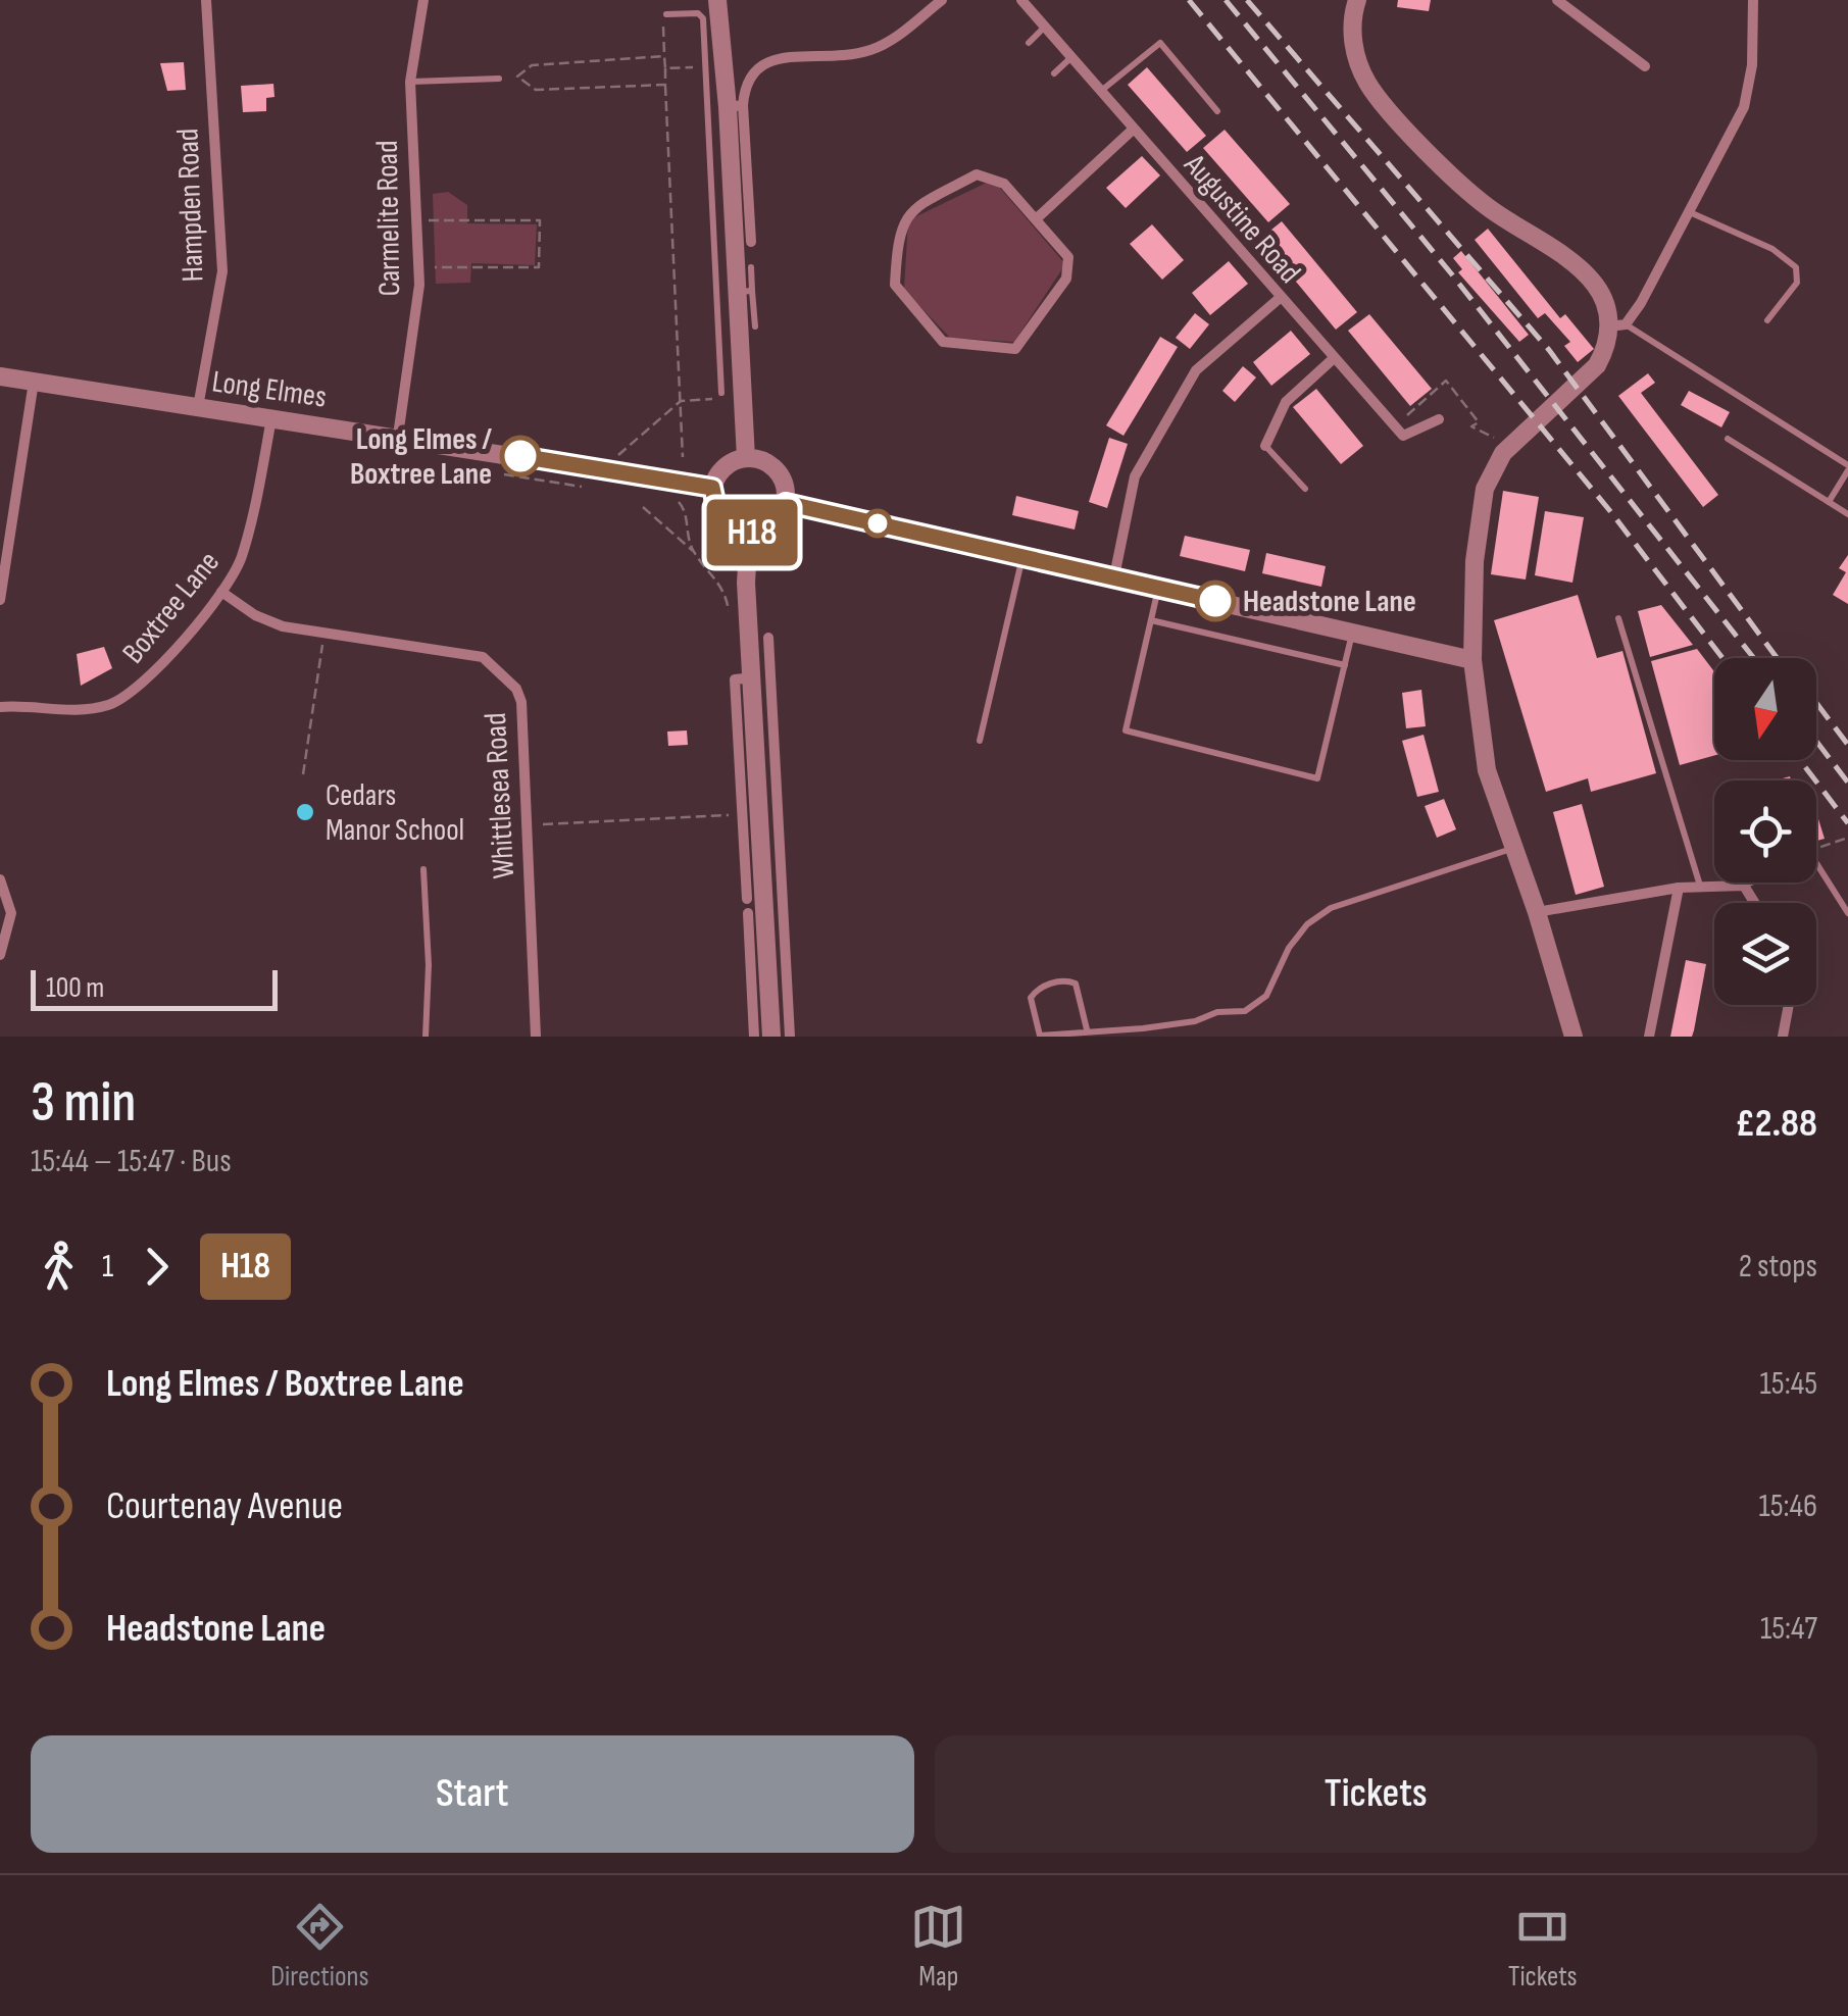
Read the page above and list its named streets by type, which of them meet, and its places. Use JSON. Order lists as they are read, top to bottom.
{
  "streets": {
    "street": [
      "Hampden Road",
      "Carmelite Road",
      "Augustine Road",
      "Long Elmes",
      "Boxtree Lane",
      "Whittlesea Road"
    ]
  },
  "crossings": [
    ["Hampden Road", "Long Elmes"],
    ["Carmelite Road", "Long Elmes"],
    ["Long Elmes", "Boxtree Lane"],
    ["Boxtree Lane", "Whittlesea Road"]
  ],
  "places": ["Long Elmes / Boxtree Lane", "Headstone Lane", "Cedars Manor School"],
  "lines": ["bus line H18"],
  "scale_bar": "100 m",
  "north": "bottom",
  "page": {
    "on_map": "H18",
    "scale": "100 m",
    "heading": ["3 min", "15:44 – 15:47 · Bus", "£2.88"],
    "legs": ["1", "H18", "2 stops"],
    "list": [
      {
        "name": "Long Elmes / Boxtree Lane",
        "value": "15:45"
      },
      {
        "name": "Courtenay Avenue",
        "value": "15:46"
      },
      {
        "name": "Headstone Lane",
        "value": "15:47"
      }
    ],
    "buttons": ["Start", "Tickets"],
    "tabs": ["Directions", "Map", "Tickets"]
  }
}
